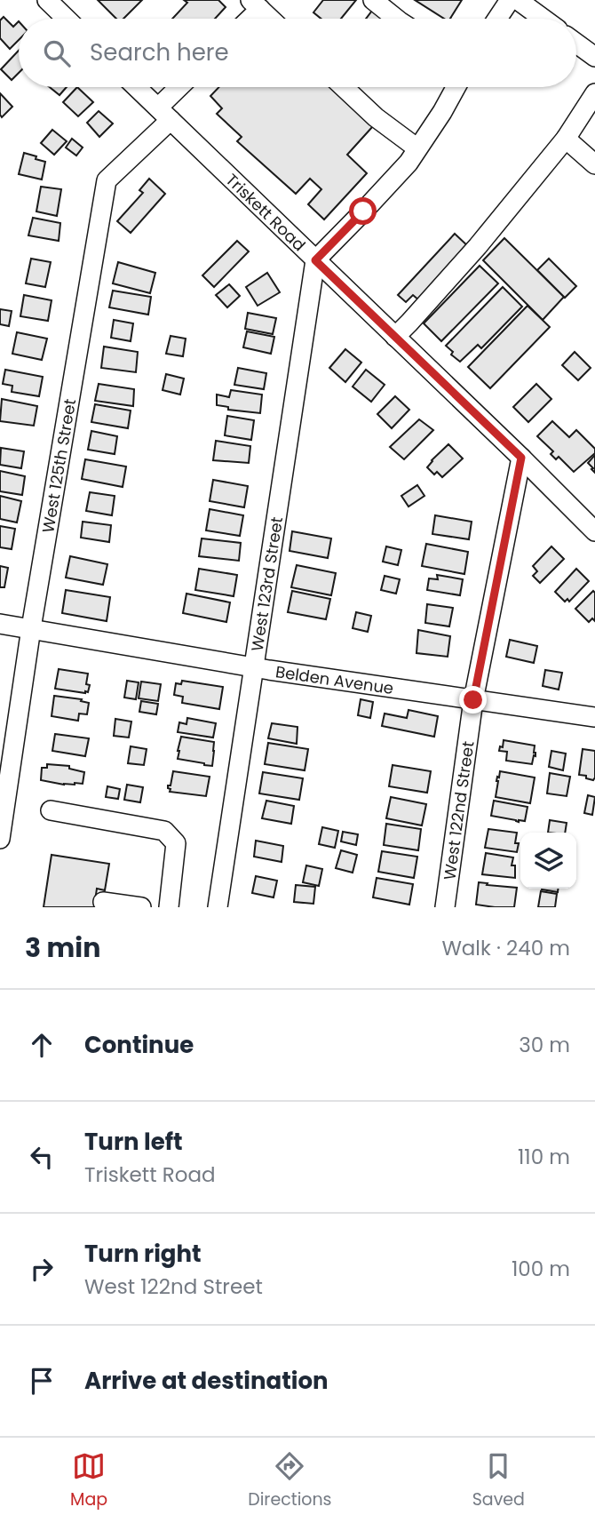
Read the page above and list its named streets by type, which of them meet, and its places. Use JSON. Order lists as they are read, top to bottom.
{
  "streets": {
    "street": [
      "Triskett Road",
      "West 125th Street",
      "West 123rd Street",
      "Belden Avenue",
      "West 122nd Street"
    ]
  },
  "crossings": [
    ["Triskett Road", "West 125th Street"],
    ["Triskett Road", "West 123rd Street"],
    ["Triskett Road", "West 122nd Street"],
    ["West 125th Street", "Belden Avenue"],
    ["West 123rd Street", "Belden Avenue"],
    ["Belden Avenue", "West 122nd Street"]
  ],
  "page": {
    "search": "Search here",
    "heading": ["3 min", "Walk · 240 m"],
    "list": [
      ["Continue", "30 m"],
      ["Turn left", "Triskett Road", "110 m"],
      ["Turn right", "West 122nd Street", "100 m"],
      "Arrive at destination"
    ],
    "nav": ["Map", "Directions", "Saved"]
  }
}
